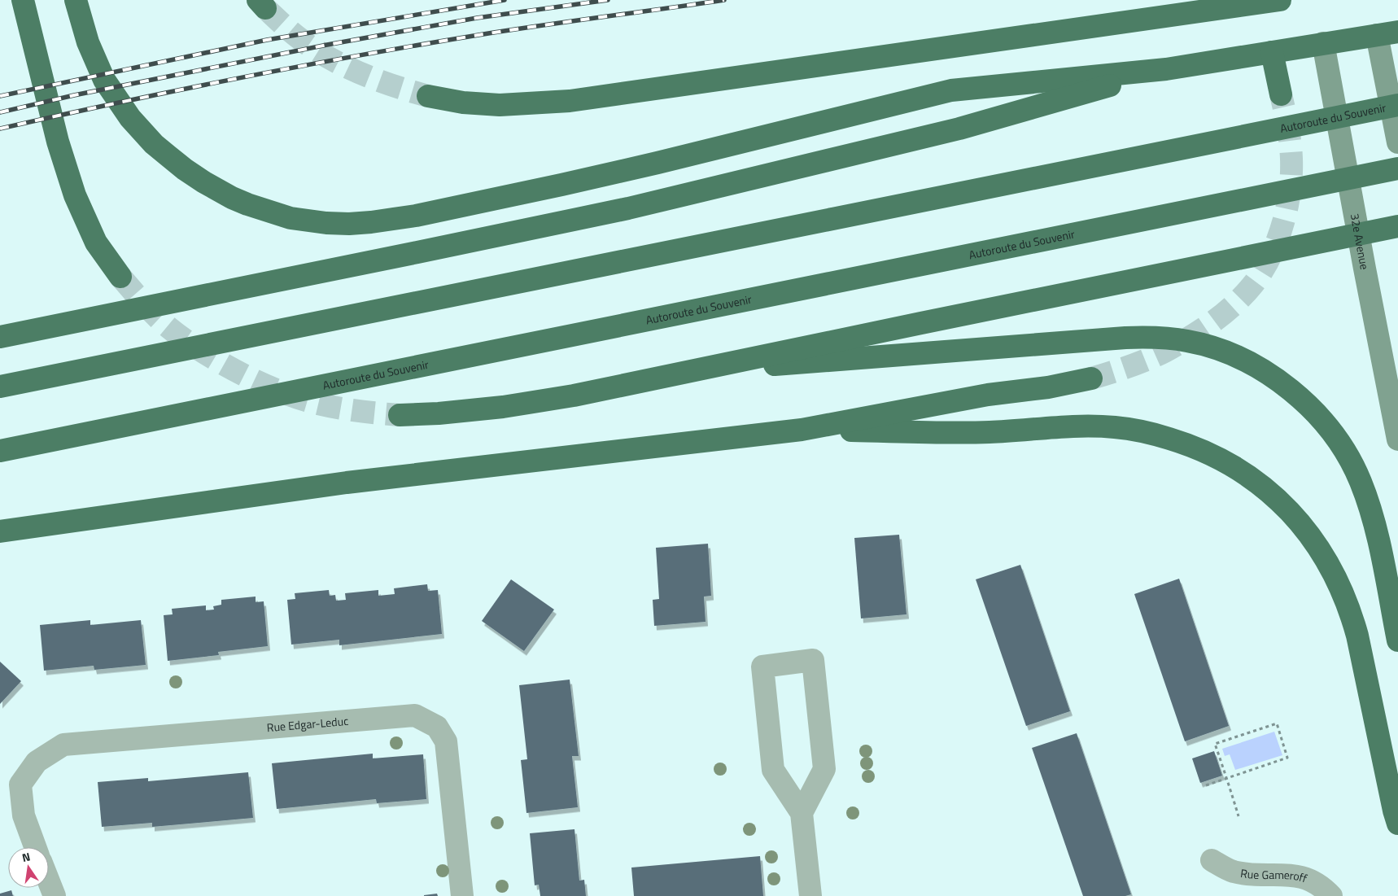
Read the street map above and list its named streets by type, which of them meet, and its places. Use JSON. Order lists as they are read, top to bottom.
{
  "streets": {
    "highway": ["Autoroute du Souvenir"],
    "main road": ["32e Avenue"],
    "street": ["Rue Edgar-Leduc", "Rue Gameroff"]
  },
  "north": "top"
}
